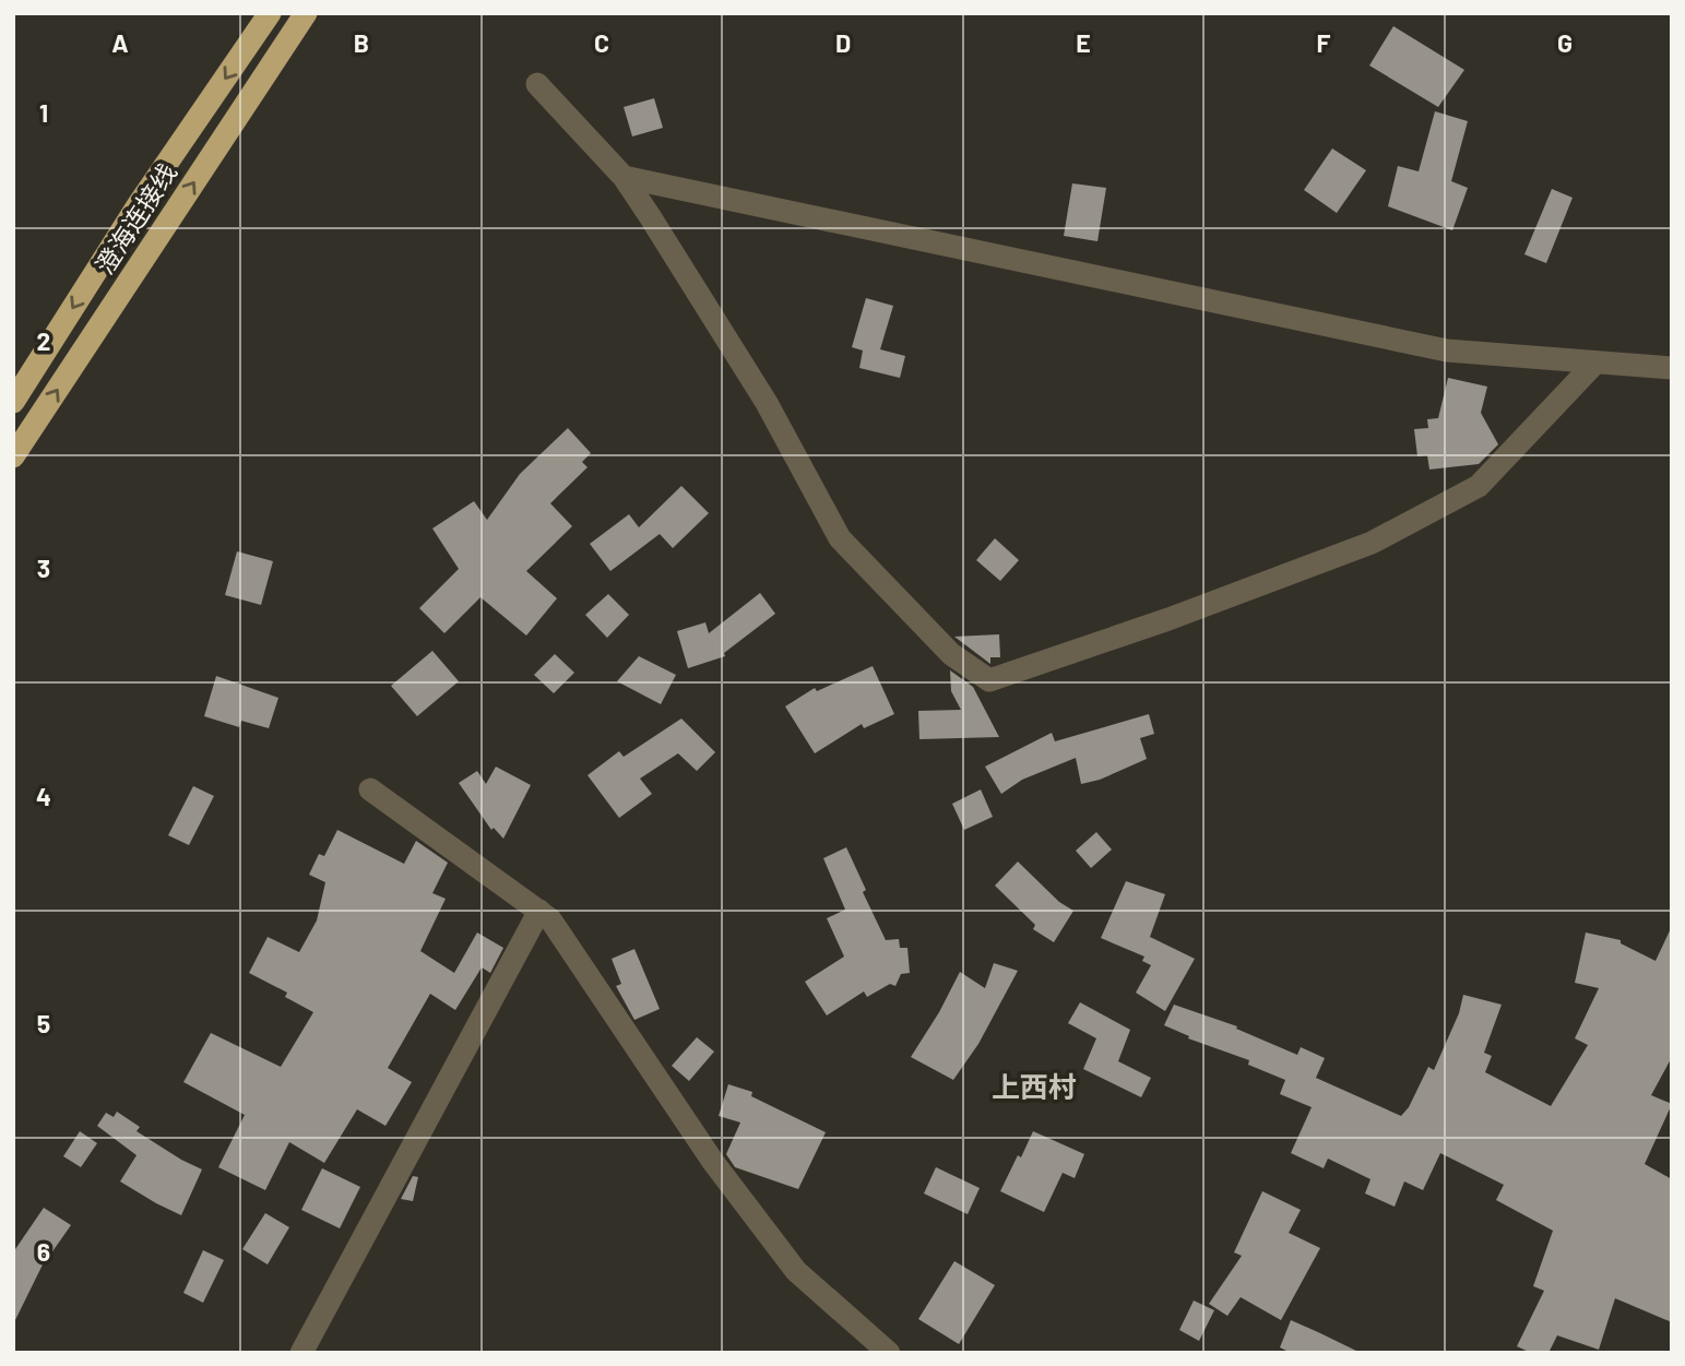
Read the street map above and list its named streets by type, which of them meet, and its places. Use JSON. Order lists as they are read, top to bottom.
{
  "streets": {
    "highway": ["澄海连接线"]
  },
  "districts": ["上西村"],
  "grid": {
    "columns": [
      "A",
      "B",
      "C",
      "D",
      "E",
      "F",
      "G"
    ],
    "rows": [
      "1",
      "2",
      "3",
      "4",
      "5",
      "6"
    ]
  }
}
